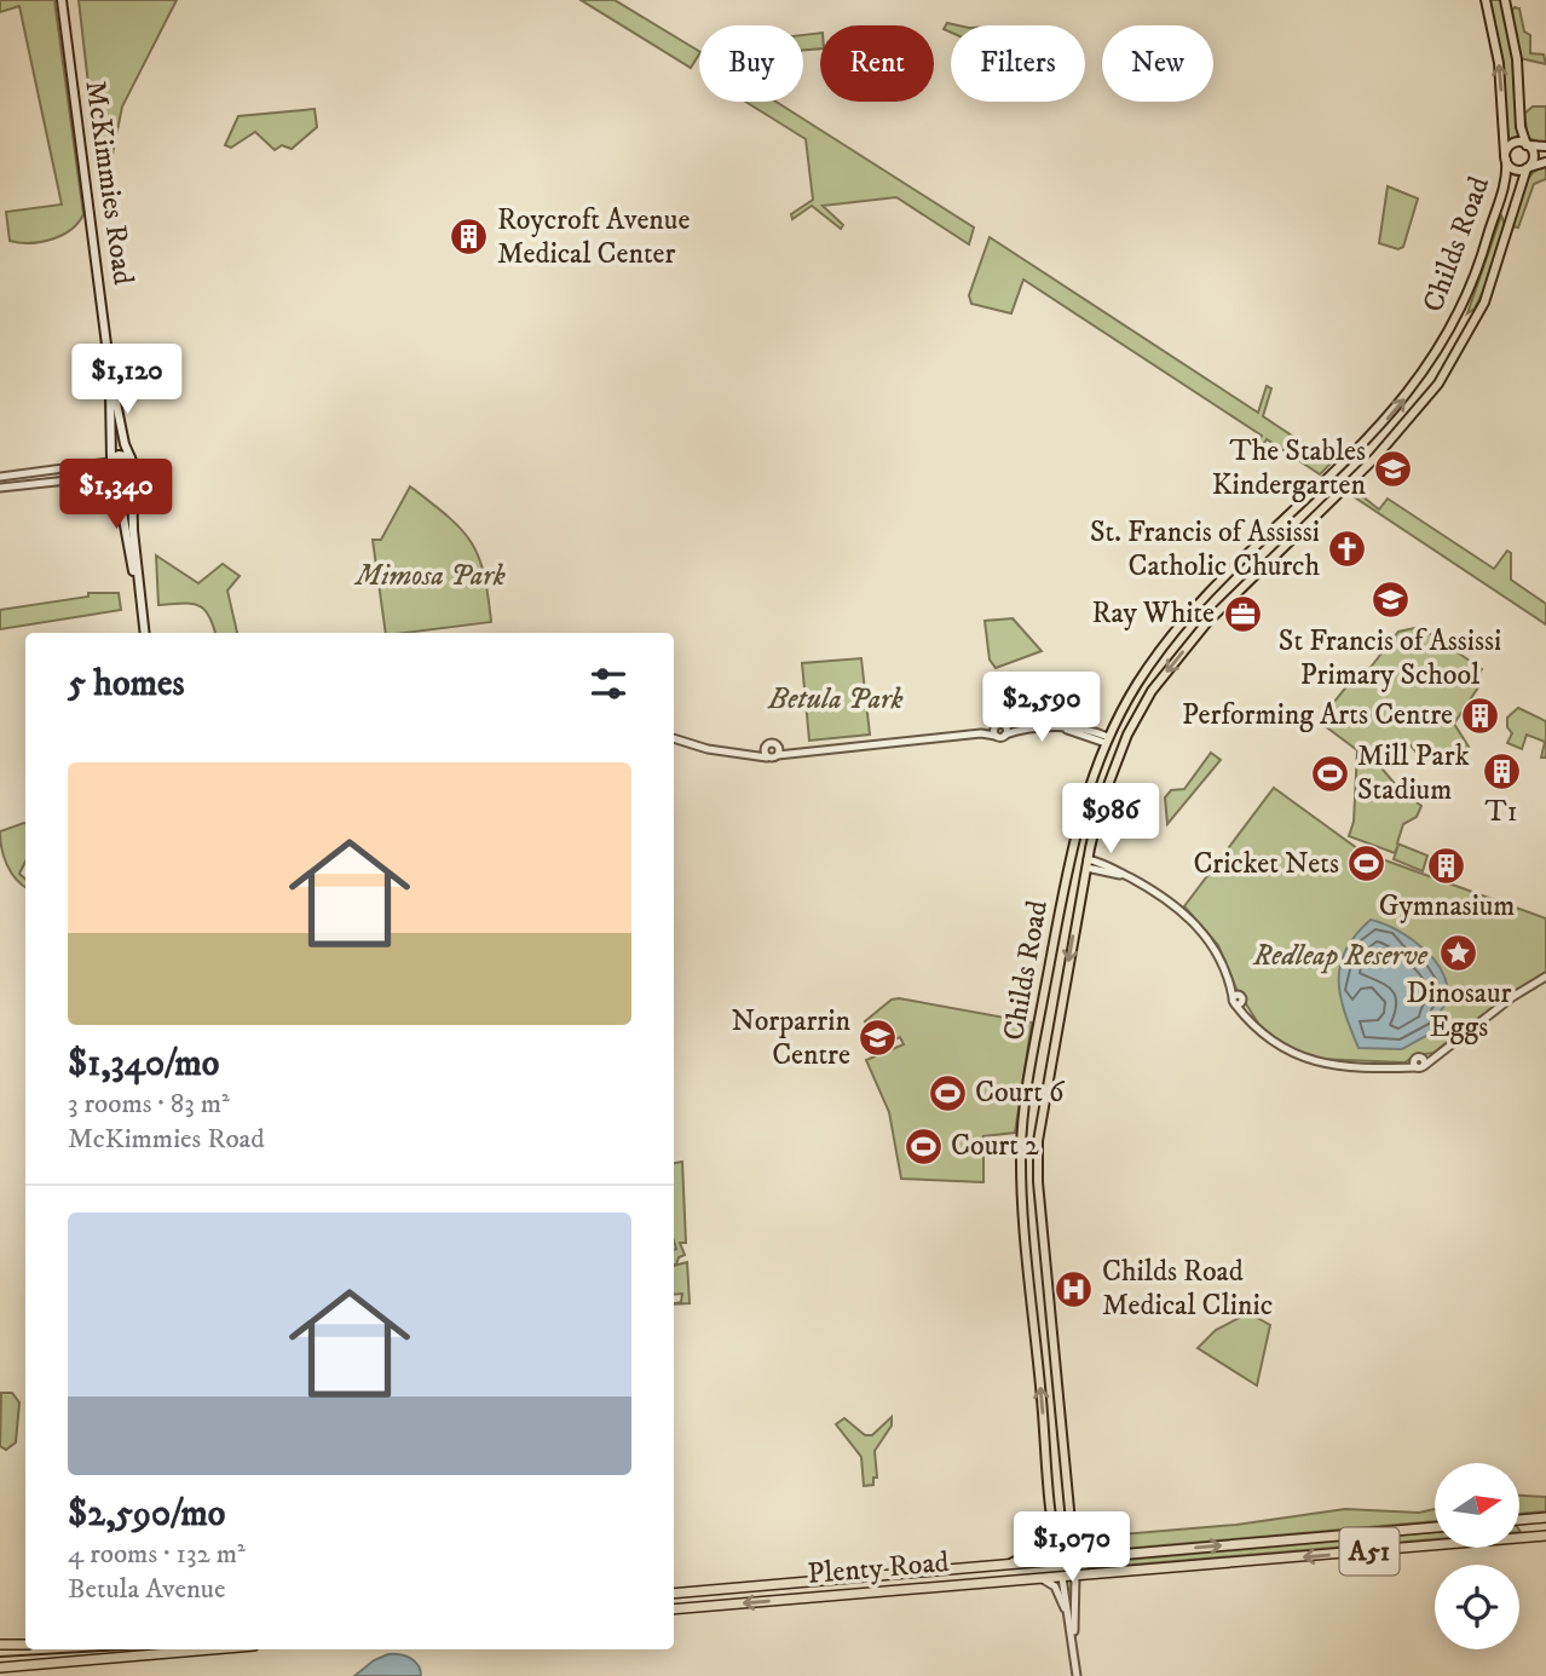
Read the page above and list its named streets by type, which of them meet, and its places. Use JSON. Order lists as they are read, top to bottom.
{
  "streets": {
    "highway": ["Childs Road", "A51", "Plenty Road"],
    "main road": ["McKimmies Road"]
  },
  "crossings": [
    ["Childs Road", "Plenty Road"]
  ],
  "parks": ["Mimosa Park", "Betula Park", "Redleap Reserve"],
  "places": {
    "building": [
      "Roycroft Avenue Medical Center",
      "Performing Arts Centre",
      "T1",
      "Gymnasium"
    ],
    "school or university": ["The Stables Kindergarten", "St Francis of Assissi Primary School", "Norparrin Centre"],
    "church": ["St. Francis of Assissi Catholic Church"],
    "office": ["Ray White"],
    "sports": [
      "Mill Park Stadium",
      "Cricket Nets",
      "Court 6",
      "Court 2"
    ],
    "place": ["Dinosaur Eggs"],
    "hospital": ["Childs Road Medical Clinic"]
  },
  "north": "right",
  "page": {
    "chip": [
      "Buy",
      "Rent",
      "Filters",
      "New"
    ],
    "price": [
      "$1,120",
      "$1,340",
      "$2,590",
      "$986",
      "$1,070"
    ],
    "heading": "5 homes",
    "list": [
      {
        "name": "$1,340/mo",
        "note": "3 rooms · 83 m² · McKimmies Road"
      },
      {
        "name": "$2,590/mo",
        "note": "4 rooms · 132 m² · Betula Avenue"
      }
    ]
  }
}
